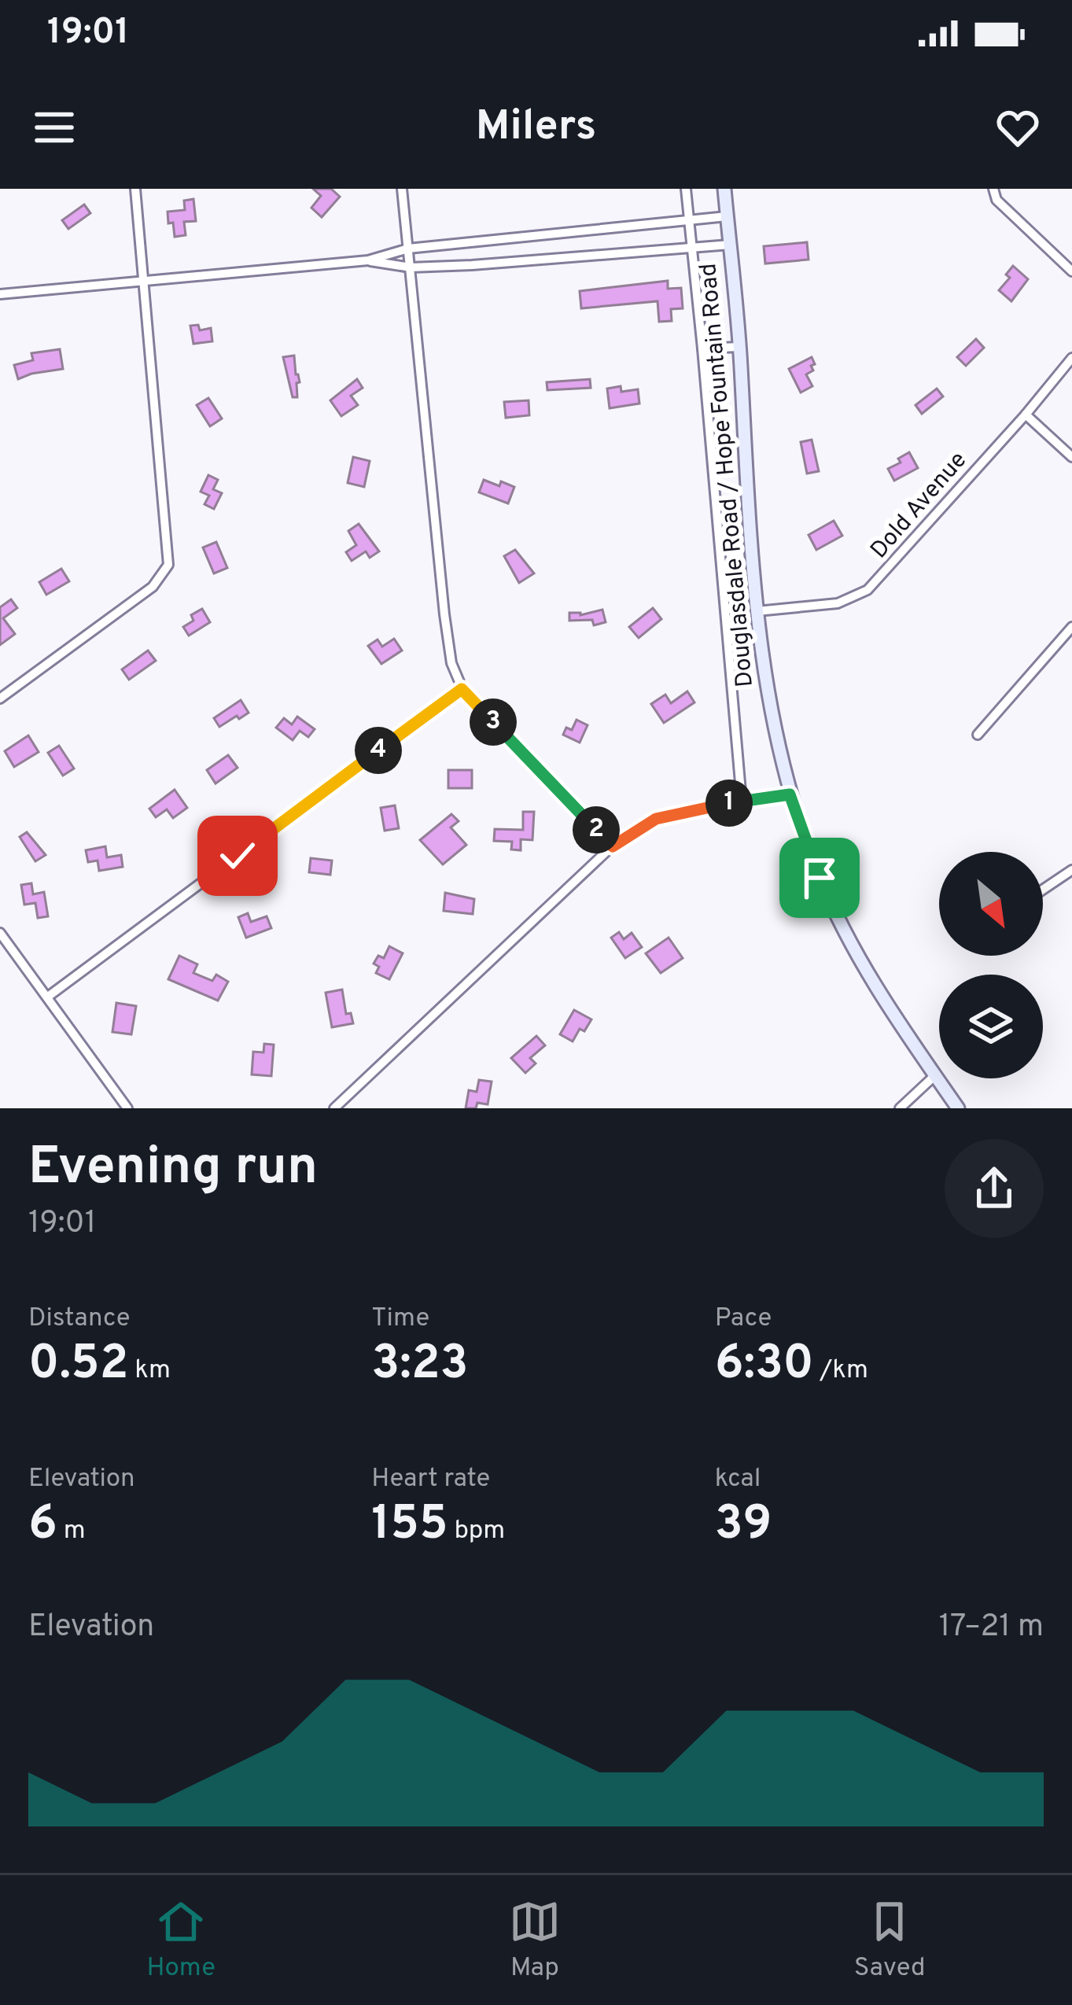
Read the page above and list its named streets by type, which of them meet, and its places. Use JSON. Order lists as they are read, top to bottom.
{
  "streets": {
    "main road": ["Douglasdale Road / Hope Fountain Road"],
    "street": ["Dold Avenue"]
  },
  "crossings": [
    ["Douglasdale Road / Hope Fountain Road", "Dold Avenue"]
  ],
  "north": "bottom right",
  "page": {
    "status": "19:01",
    "header": "Milers",
    "pins": [
      "3",
      "4",
      "1",
      "2"
    ],
    "heading": ["Evening run", "19:01"],
    "stats": [
      ["Distance", "0.52 km"],
      ["Time", "3:23"],
      ["Pace", "6:30 /km"],
      ["Elevation", "6 m"],
      ["Heart rate", "155 bpm"],
      ["kcal", "39"]
    ],
    "chart": ["Elevation", "17–21 m"],
    "tabs": ["Home", "Map", "Saved"]
  }
}
